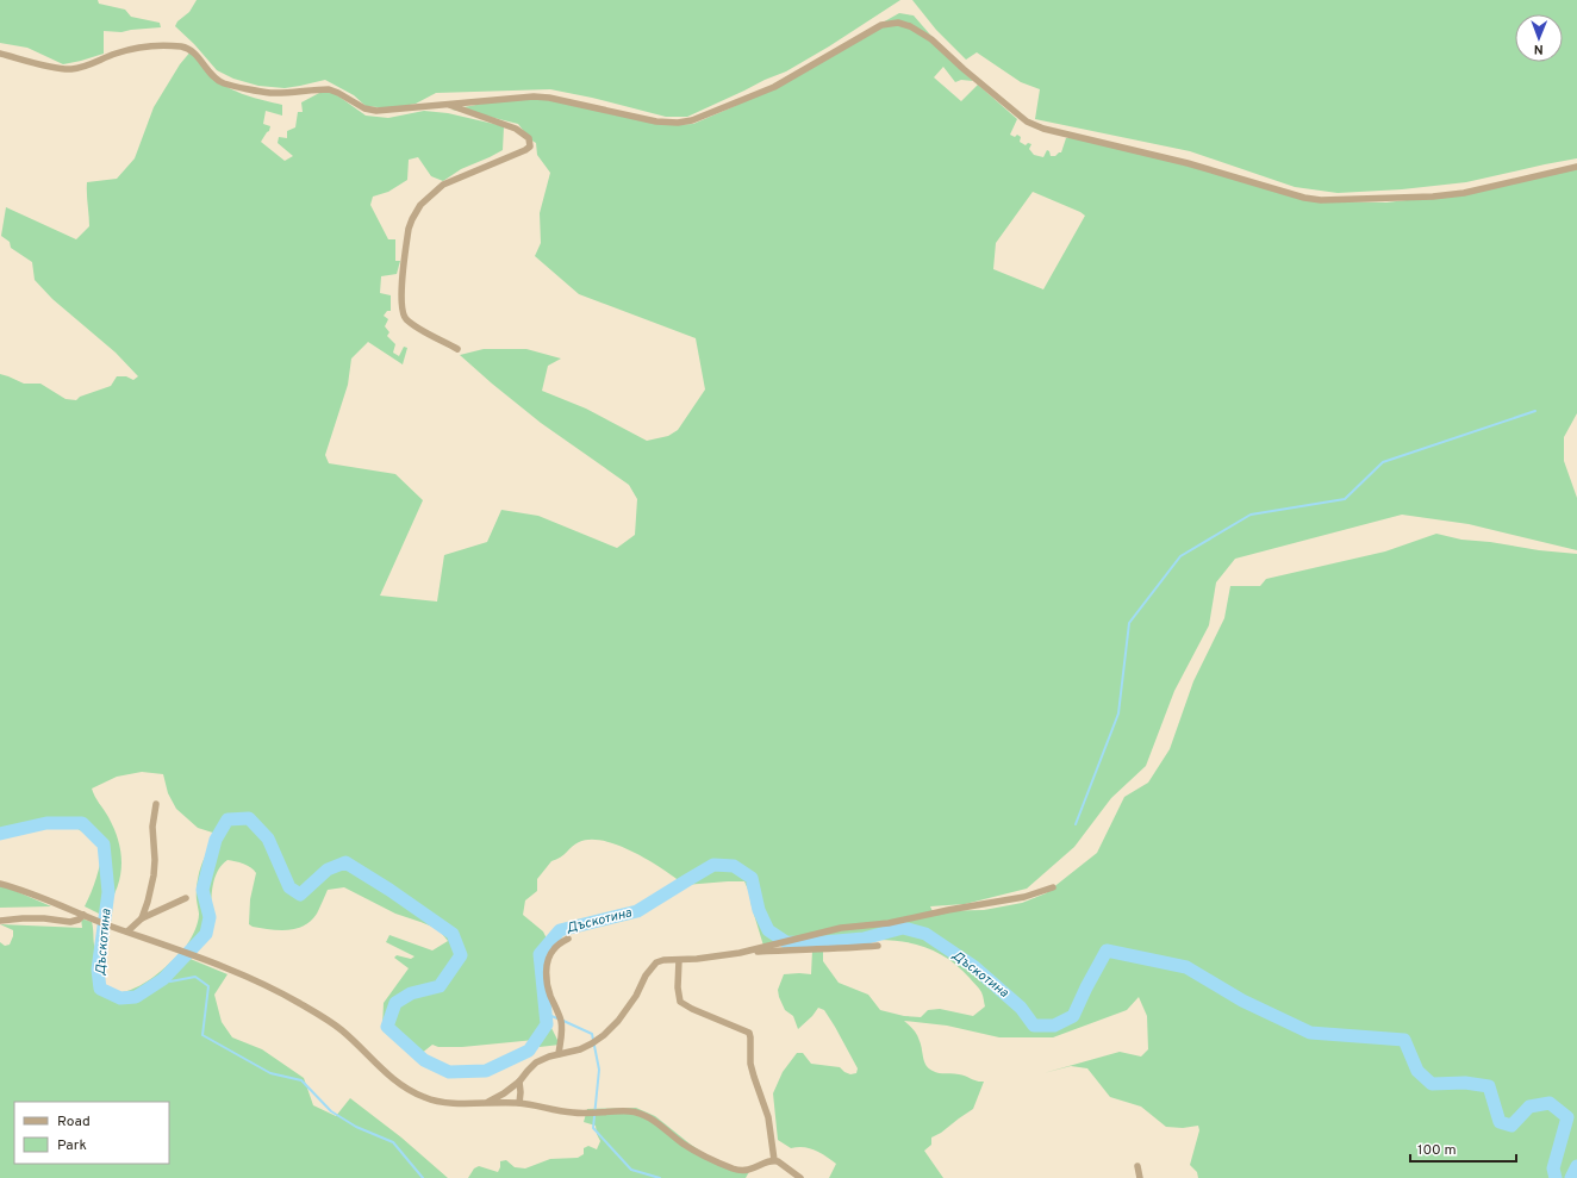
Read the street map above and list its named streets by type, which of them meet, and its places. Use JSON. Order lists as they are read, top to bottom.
{
  "water": ["Дъскотина"],
  "legend": ["Road", "Park"],
  "scale_bar": "100 m",
  "north": "bottom"
}
